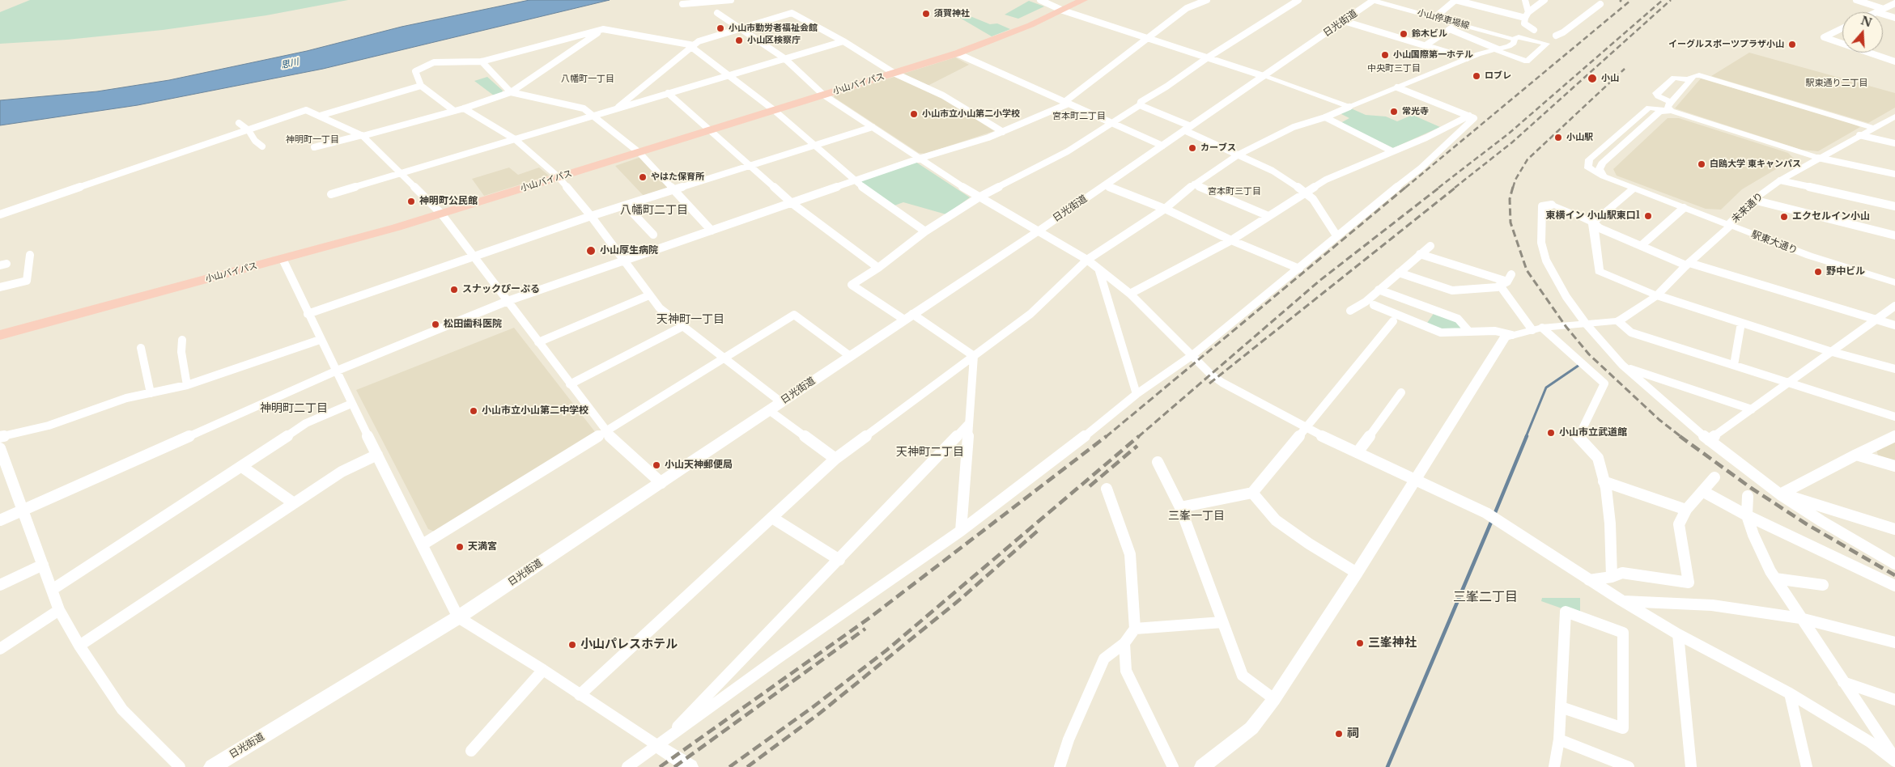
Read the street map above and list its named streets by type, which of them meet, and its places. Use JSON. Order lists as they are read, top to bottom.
{
  "streets": {
    "highway": ["小山バイパス"],
    "main road": ["小山停車場線", "日光街道"],
    "street": ["未来通り", "駅東大通り"]
  },
  "crossings": [
    ["小山停車場線", "日光街道"],
    ["未来通り", "駅東大通り"]
  ],
  "districts": [
    "中央町三丁目",
    "八幡町一丁目",
    "駅東通り二丁目",
    "宮本町二丁目",
    "神明町一丁目",
    "宮本町三丁目",
    "八幡町二丁目",
    "天神町一丁目",
    "神明町二丁目",
    "天神町二丁目",
    "三峯一丁目",
    "三峯二丁目"
  ],
  "water": ["思川"],
  "places": [
    "須賀神社",
    "小山市勤労者福祉会館",
    "鈴木ビル",
    "小山区検察庁",
    "イーグルスポーツプラザ小山",
    "小山国際第一ホテル",
    "ロブレ",
    "小山",
    "常光寺",
    "小山市立小山第二小学校",
    "小山駅",
    "カーブス",
    "白鴎大学 東キャンパス",
    "やはた保育所",
    "神明町公民館",
    "東横イン 小山駅東口1",
    "エクセルイン小山",
    "小山厚生病院",
    "野中ビル",
    "スナックぴーぷる",
    "松田歯科医院",
    "小山市立小山第二中学校",
    "小山市立武道館",
    "小山天神郵便局",
    "天満宮",
    "三峯神社",
    "小山パレスホテル",
    "祠"
  ],
  "north": "top"
}
